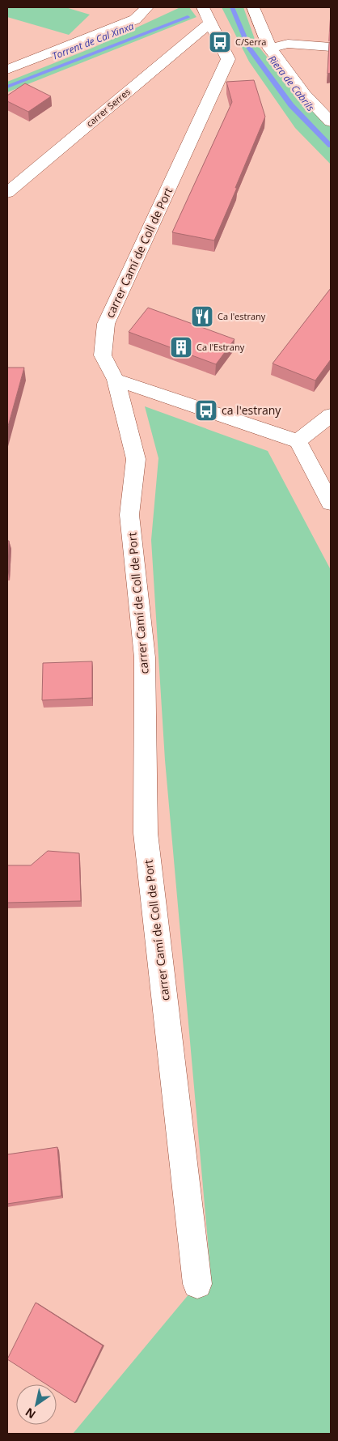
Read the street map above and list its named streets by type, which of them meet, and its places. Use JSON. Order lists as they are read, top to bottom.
{
  "streets": {
    "street": ["carrer Serres", "carrer Camí de Coll de Port"]
  },
  "crossings": [
    ["carrer Serres", "carrer Camí de Coll de Port"]
  ],
  "water": ["Torrent de Cal Xinxa", "Riera de Cabrils"],
  "places": {
    "bus stop": ["C/Serra", "ca l'estrany"],
    "restaurant": ["Ca l'estrany"],
    "building": ["Ca l'Estrany"]
  },
  "north": "bottom left"
}
